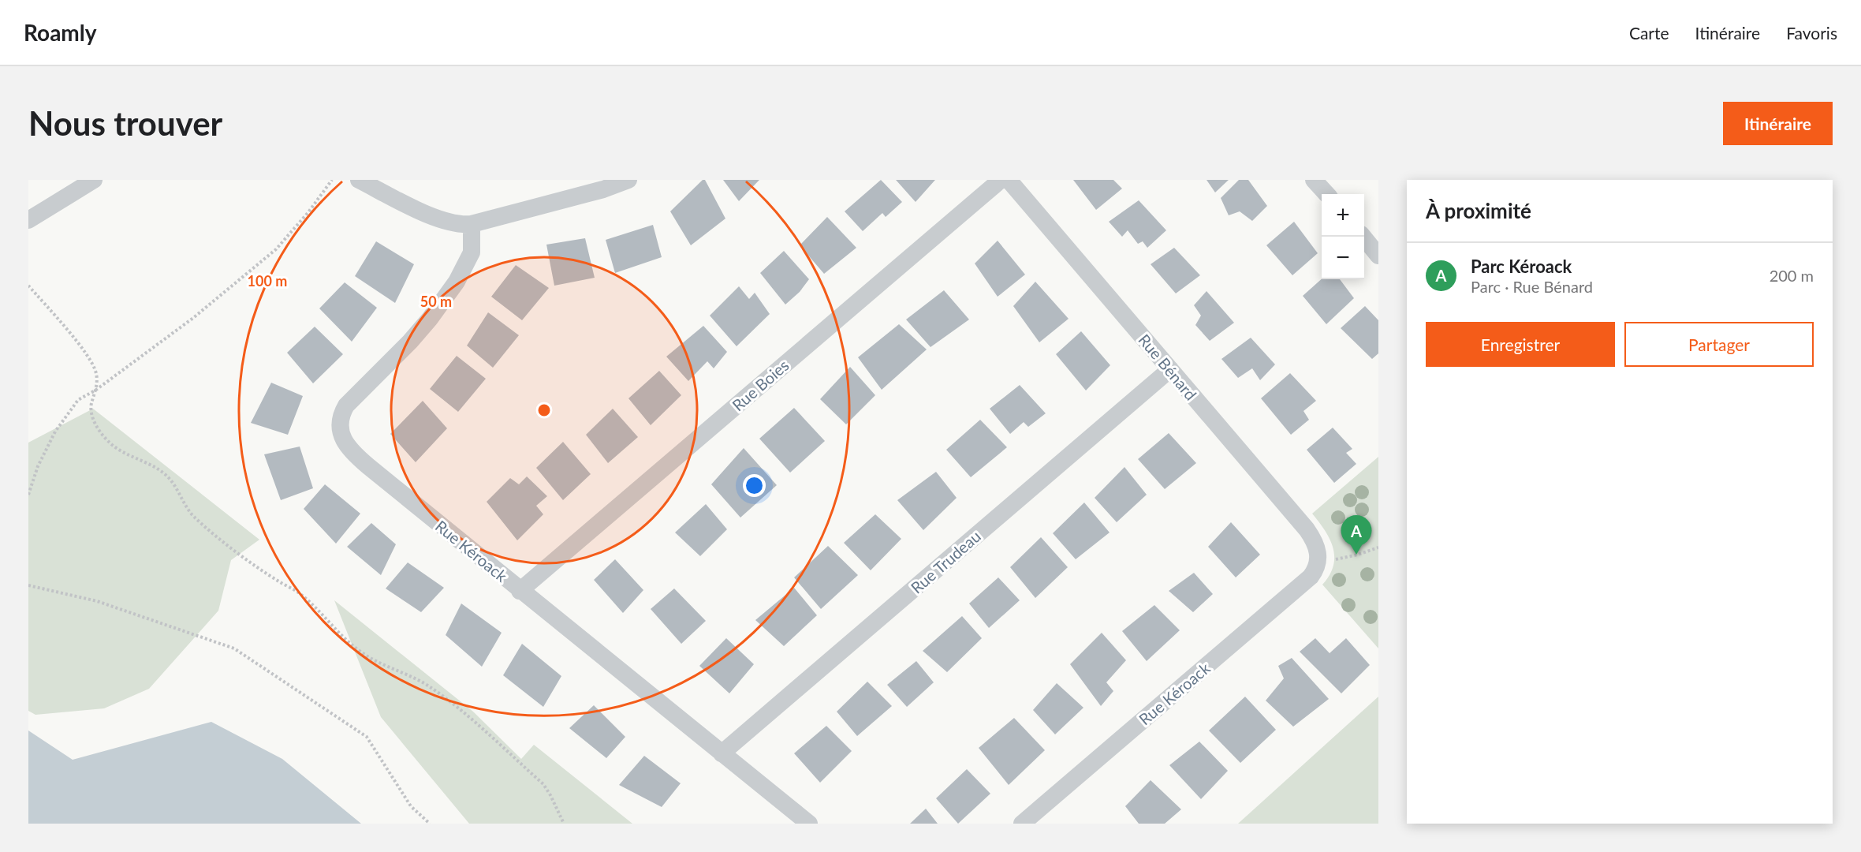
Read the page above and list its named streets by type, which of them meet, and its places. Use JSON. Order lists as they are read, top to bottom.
{
  "streets": {
    "street": [
      "Rue Bénard",
      "Rue Boies",
      "Rue Kéroack",
      "Rue Trudeau"
    ]
  },
  "crossings": [
    ["Rue Bénard", "Rue Kéroack"],
    ["Rue Bénard", "Rue Trudeau"],
    ["Rue Boies", "Rue Kéroack"],
    ["Rue Kéroack", "Rue Trudeau"]
  ],
  "page": {
    "header": "Roamly",
    "nav": ["Carte", "Itinéraire", "Favoris"],
    "buttons": [
      "Itinéraire",
      ["Enregistrer", "Partager"]
    ],
    "title": "Nous trouver",
    "heading": "À proximité",
    "map_buttons": ["+", "−"],
    "list": [
      {
        "mark": "A",
        "name": "Parc Kéroack",
        "note": "Parc · Rue Bénard",
        "value": "200 m"
      }
    ],
    "pins": "A"
  },
  "rings": ["100 m", "50 m"]
}
